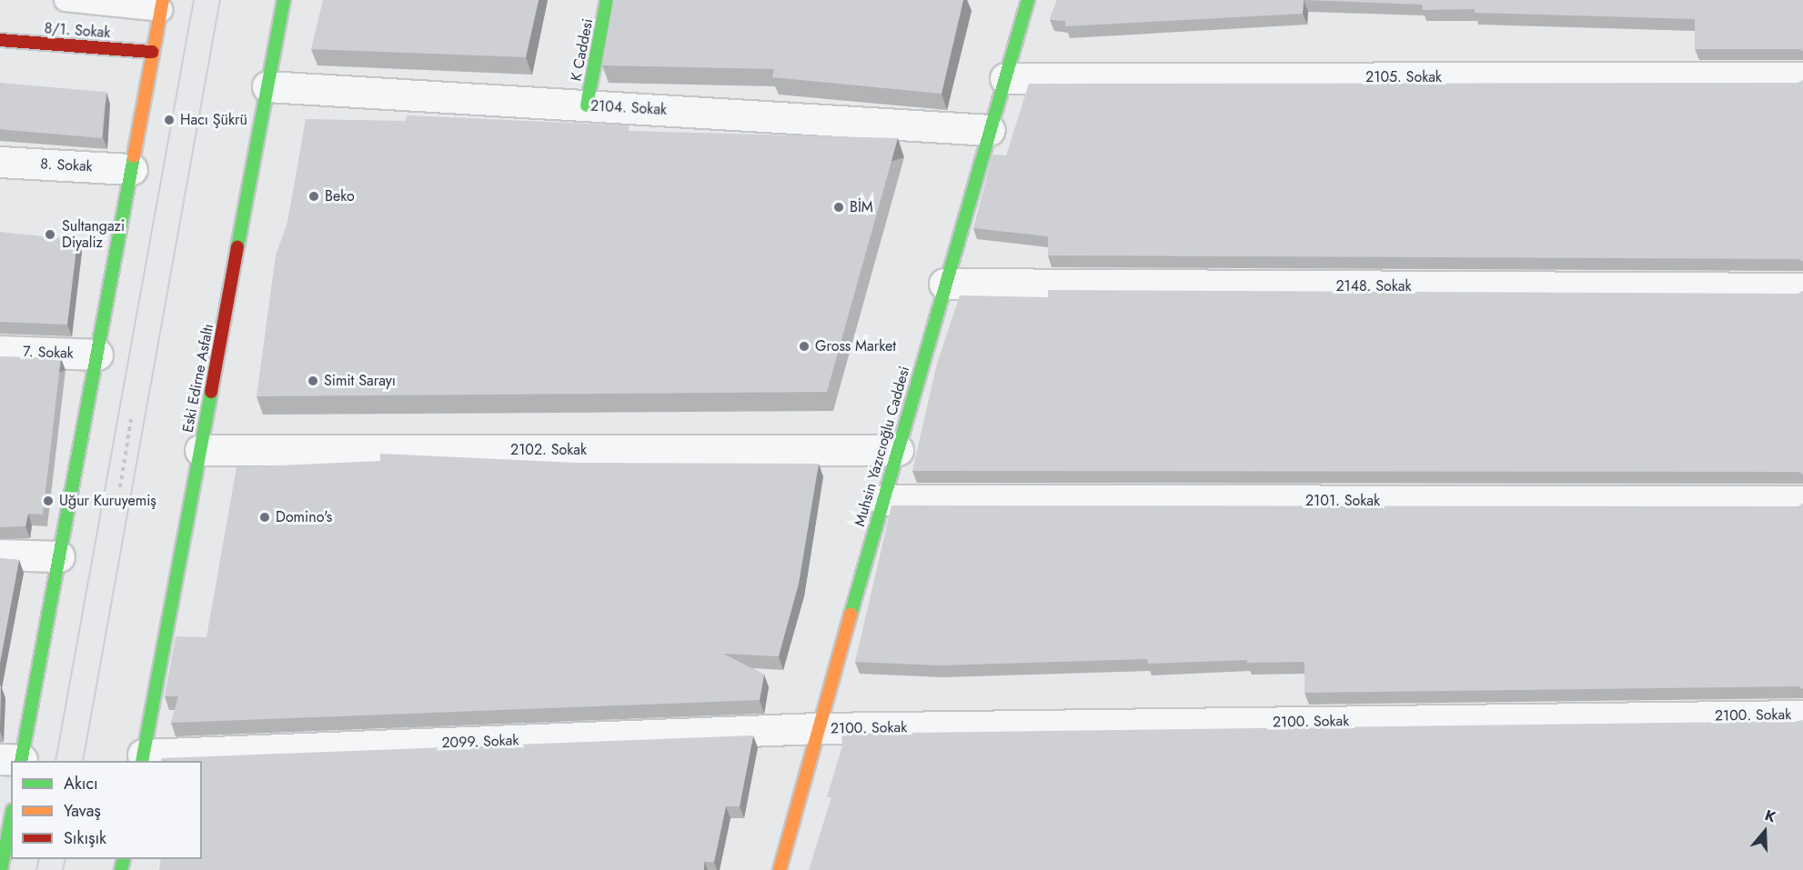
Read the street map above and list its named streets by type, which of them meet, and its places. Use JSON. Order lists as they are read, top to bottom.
{
  "streets": {
    "main road": [
      "8/1. Sokak",
      "K Caddesi",
      "Eski Edirne Asfaltı",
      "Muhsin Yazıcıoğlu Caddesi"
    ],
    "street": [
      "2105. Sokak",
      "2104. Sokak",
      "8. Sokak",
      "2148. Sokak",
      "7. Sokak",
      "2102. Sokak",
      "2101. Sokak",
      "2100. Sokak",
      "2099. Sokak"
    ]
  },
  "crossings": [
    ["K Caddesi", "2104. Sokak"],
    ["2105. Sokak", "Muhsin Yazıcıoğlu Caddesi"],
    ["2104. Sokak", "Eski Edirne Asfaltı"],
    ["2104. Sokak", "Muhsin Yazıcıoğlu Caddesi"],
    ["2148. Sokak", "Muhsin Yazıcıoğlu Caddesi"],
    ["Eski Edirne Asfaltı", "2102. Sokak"],
    ["Eski Edirne Asfaltı", "2099. Sokak"],
    ["Muhsin Yazıcıoğlu Caddesi", "2102. Sokak"],
    ["Muhsin Yazıcıoğlu Caddesi", "2101. Sokak"],
    ["Muhsin Yazıcıoğlu Caddesi", "2100. Sokak"],
    ["Muhsin Yazıcıoğlu Caddesi", "2099. Sokak"],
    ["2100. Sokak", "2099. Sokak"]
  ],
  "places": [
    "Hacı Şükrü",
    "Beko",
    "BİM",
    "Sultangazi Diyaliz",
    "Gross Market",
    "Simit Sarayı",
    "Uğur Kuruyemiş",
    "Domino's"
  ],
  "legend": ["Akıcı", "Yavaş", "Sıkışık"],
  "north": "top"
}
